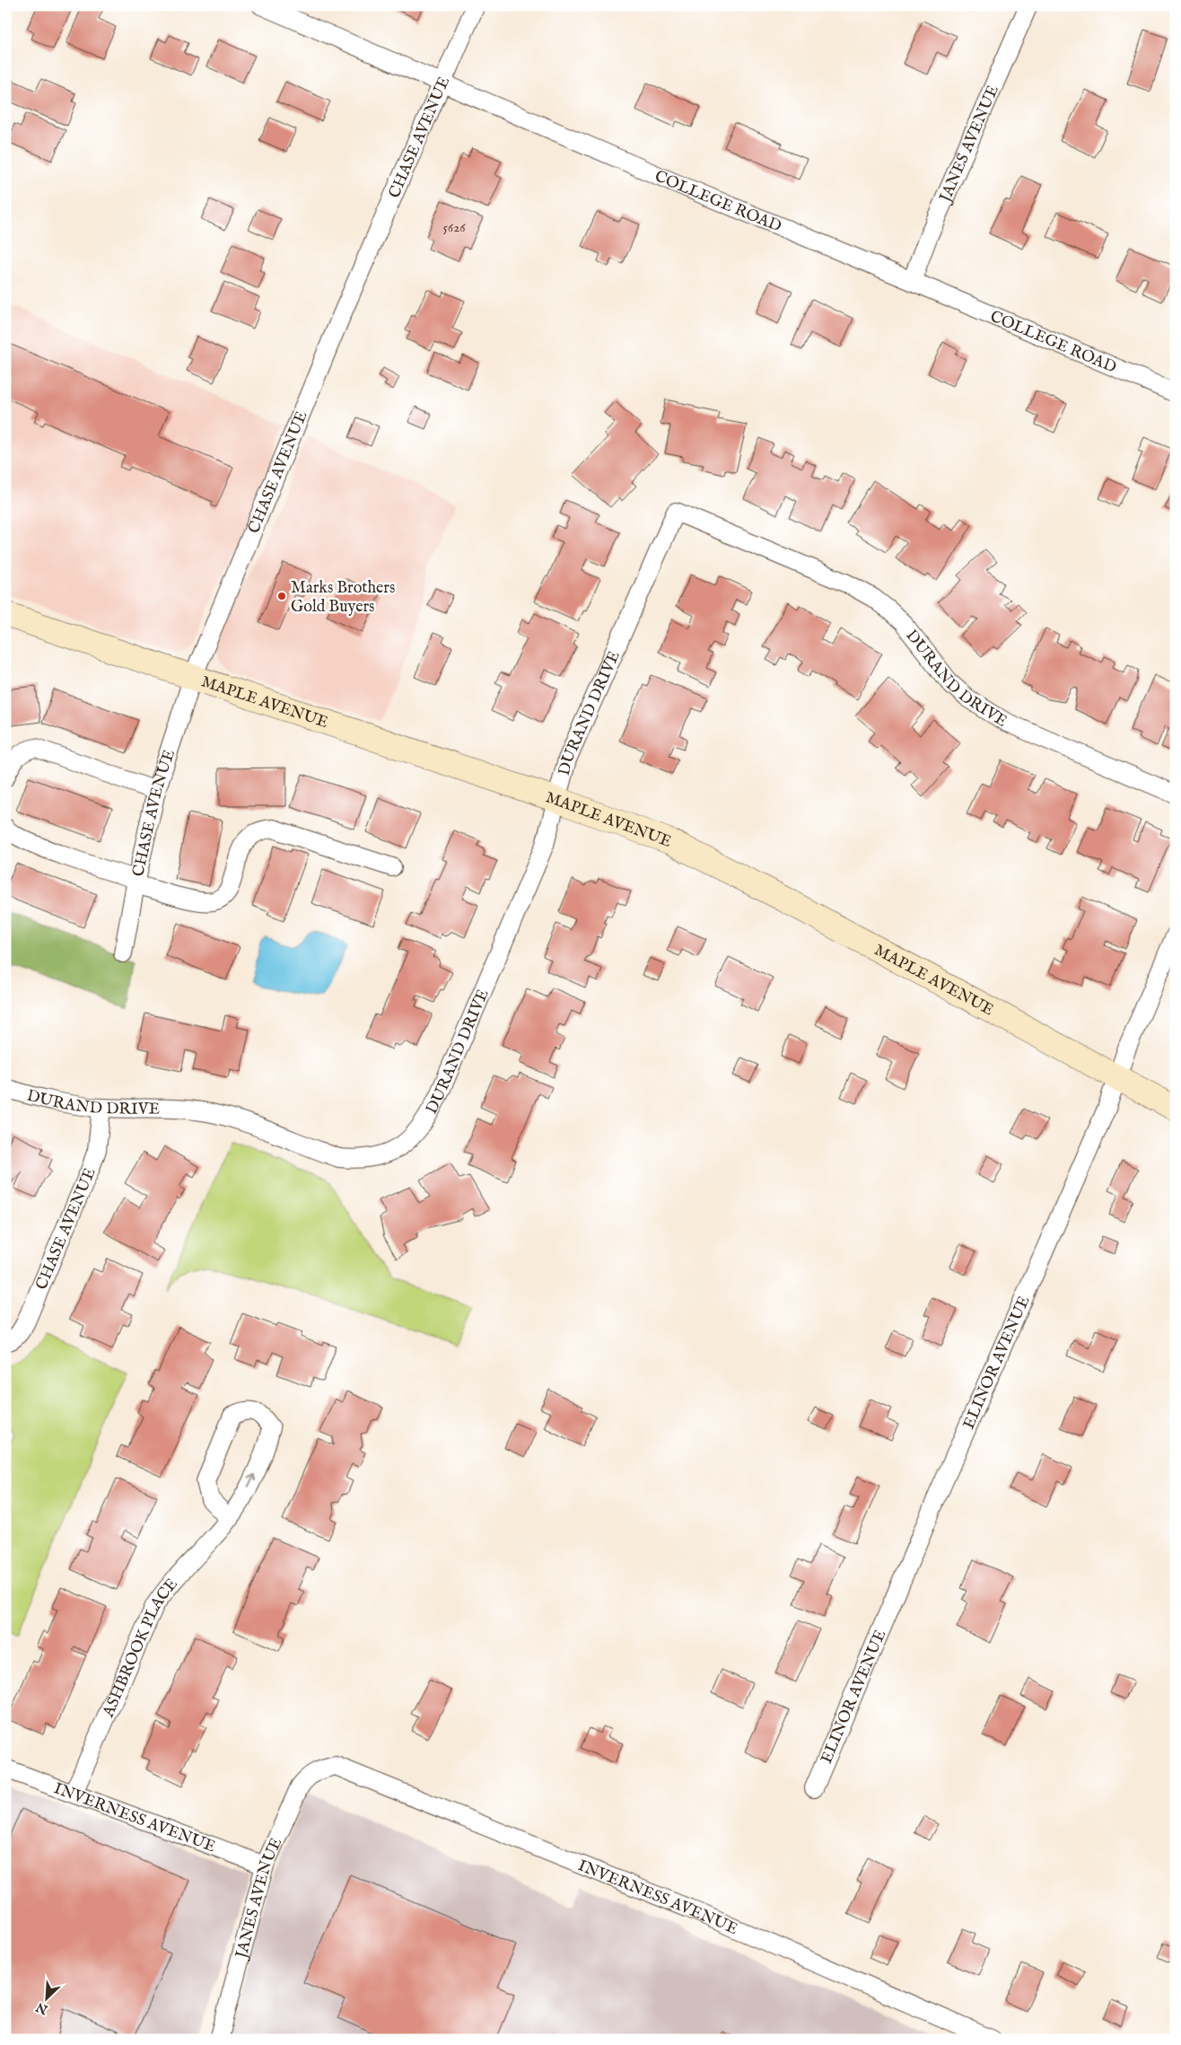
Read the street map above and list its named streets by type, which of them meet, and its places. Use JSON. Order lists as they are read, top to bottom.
{
  "streets": {
    "main road": ["MAPLE AVENUE"],
    "street": [
      "CHASE AVENUE",
      "JANES AVENUE",
      "COLLEGE ROAD",
      "DURAND DRIVE",
      "ELINOR AVENUE",
      "ASHBROOK PLACE",
      "INVERNESS AVENUE"
    ]
  },
  "crossings": [
    ["CHASE AVENUE", "COLLEGE ROAD"],
    ["CHASE AVENUE", "DURAND DRIVE"],
    ["CHASE AVENUE", "MAPLE AVENUE"],
    ["JANES AVENUE", "COLLEGE ROAD"],
    ["JANES AVENUE", "INVERNESS AVENUE"],
    ["DURAND DRIVE", "MAPLE AVENUE"],
    ["MAPLE AVENUE", "ELINOR AVENUE"],
    ["ASHBROOK PLACE", "INVERNESS AVENUE"]
  ],
  "places": ["Marks Brothers Gold Buyers"],
  "house_numbers": ["5626"],
  "north": "bottom left"
}
